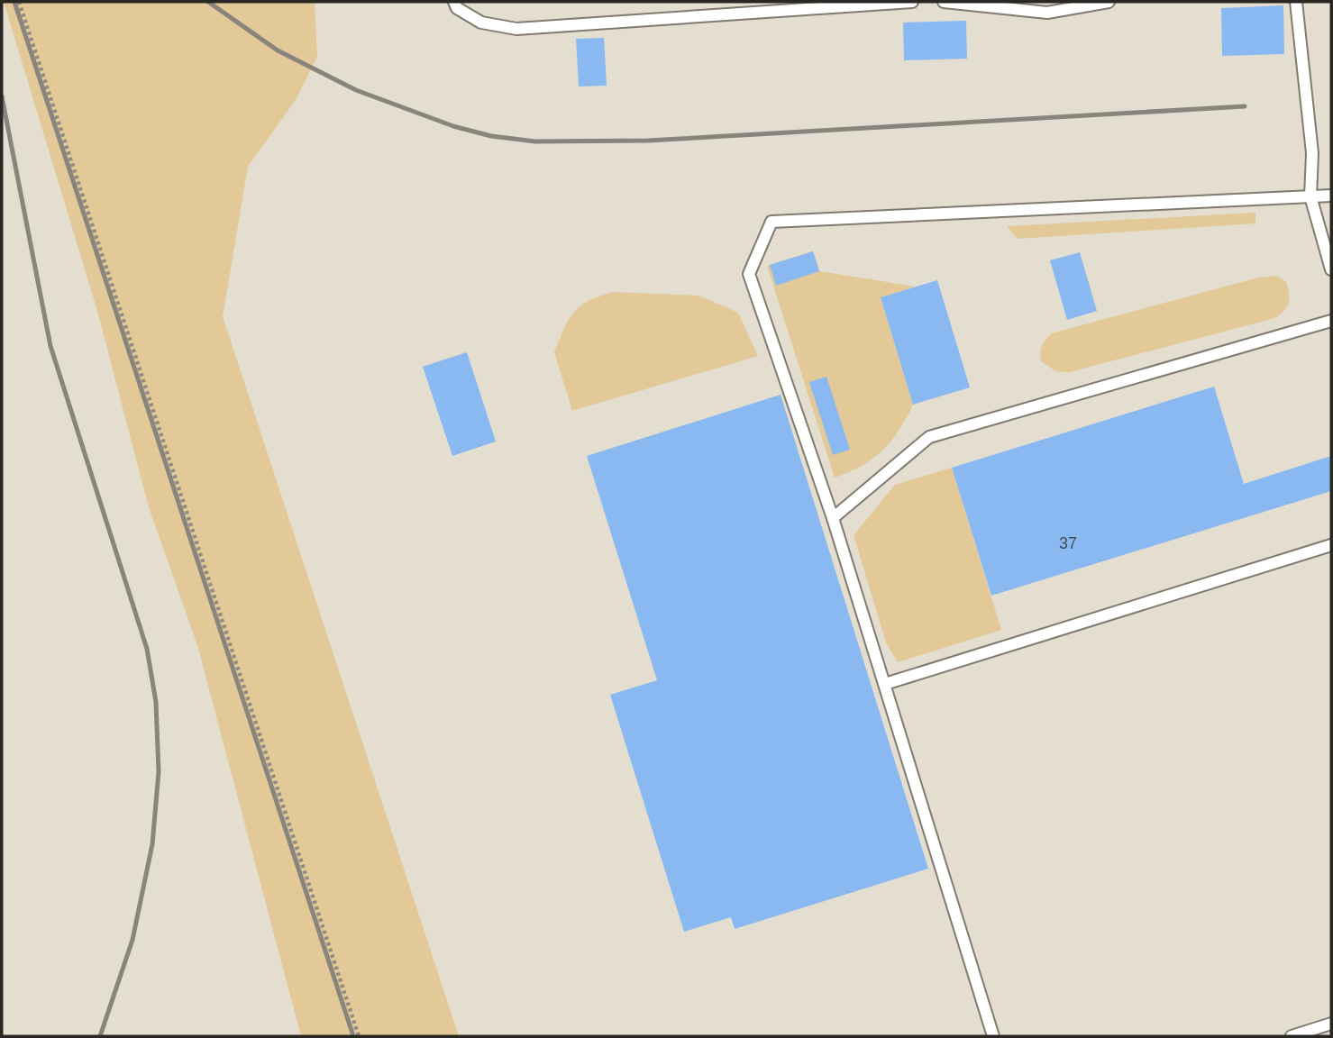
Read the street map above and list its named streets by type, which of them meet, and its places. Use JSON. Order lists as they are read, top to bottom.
{
  "house_numbers": ["37"]
}
